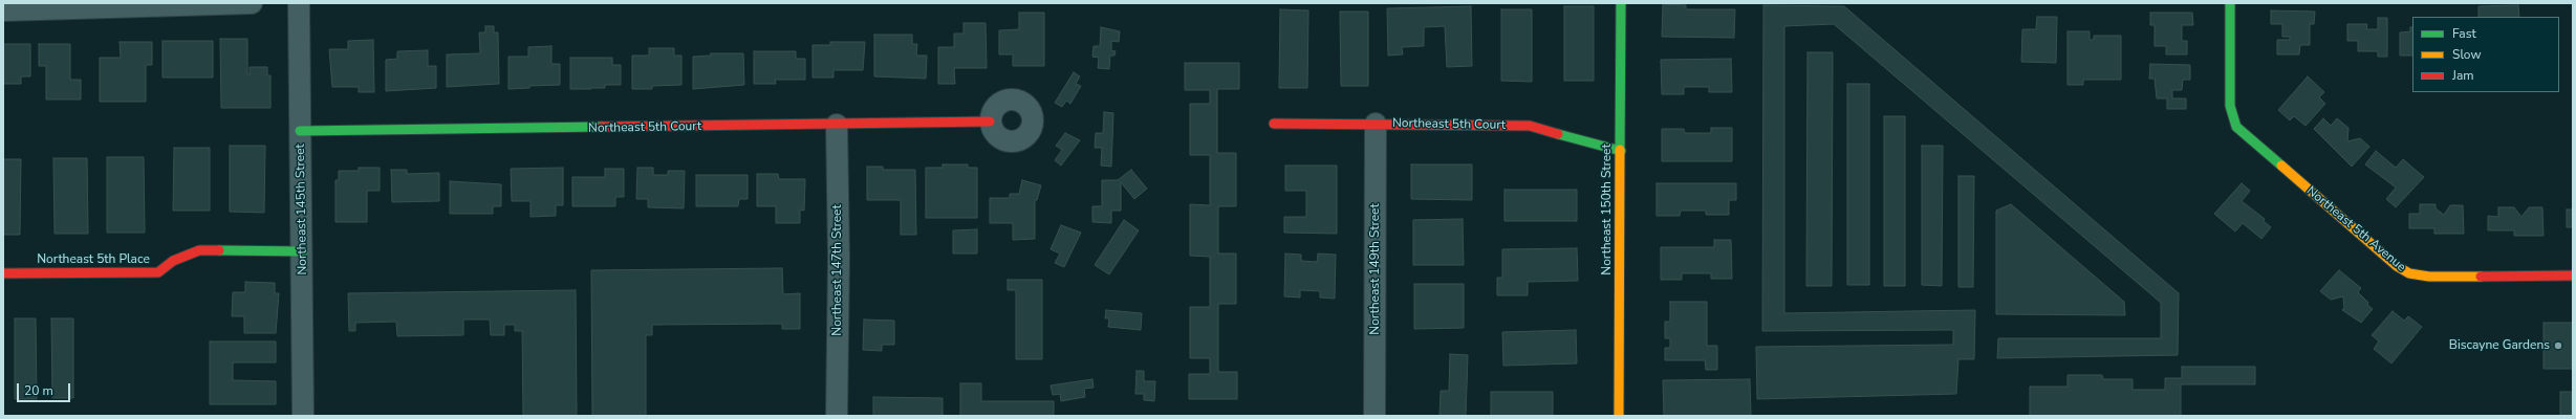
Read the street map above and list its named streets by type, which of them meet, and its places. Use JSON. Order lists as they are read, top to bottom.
{
  "streets": {
    "street": [
      "Northeast 5th Court",
      "Northeast 145th Street",
      "Northeast 150th Street",
      "Northeast 5th Avenue",
      "Northeast 5th Place",
      "Northeast 149th Street",
      "Northeast 147th Street"
    ]
  },
  "crossings": [
    ["Northeast 5th Court", "Northeast 145th Street"],
    ["Northeast 5th Court", "Northeast 150th Street"],
    ["Northeast 5th Court", "Northeast 149th Street"],
    ["Northeast 5th Court", "Northeast 147th Street"],
    ["Northeast 145th Street", "Northeast 5th Place"]
  ],
  "places": ["Biscayne Gardens"],
  "legend": ["Fast", "Slow", "Jam"],
  "scale_bar": "20 m"
}
